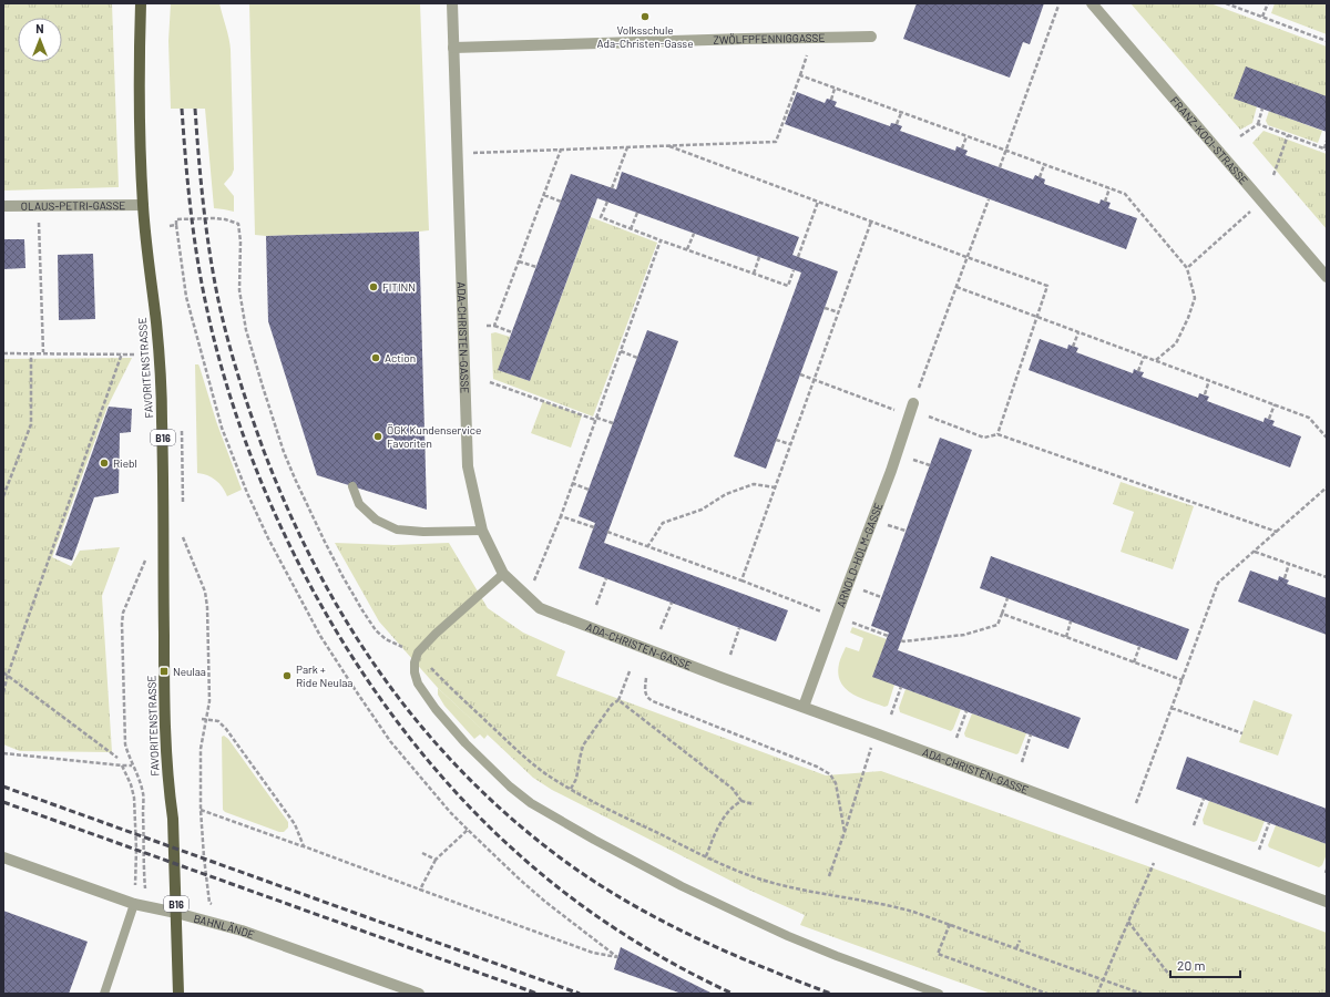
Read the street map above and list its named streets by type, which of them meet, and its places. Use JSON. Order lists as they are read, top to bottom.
{
  "streets": {
    "main road": ["FAVORITENSTRASSE", "B16"],
    "street": [
      "ZWÖLFPFENNIGGASSE",
      "FRANZ-KOCI-STRASSE",
      "OLAUS-PETRI-GASSE",
      "ADA-CHRISTEN-GASSE",
      "ARNOLD-HOLM-GASSE",
      "BAHNLÄNDE"
    ]
  },
  "crossings": [
    ["ZWÖLFPFENNIGGASSE", "ADA-CHRISTEN-GASSE"],
    ["OLAUS-PETRI-GASSE", "FAVORITENSTRASSE"],
    ["ADA-CHRISTEN-GASSE", "ARNOLD-HOLM-GASSE"],
    ["FAVORITENSTRASSE", "B16"],
    ["FAVORITENSTRASSE", "BAHNLÄNDE"],
    ["B16", "BAHNLÄNDE"]
  ],
  "places": {
    "other": [
      "Volksschule Ada-Christen-Gasse",
      "FITINN",
      "Action",
      "ÖGK Kundenservice Favoriten",
      "Riebl",
      "Park + Ride Neulaa"
    ],
    "transit": ["Neulaa"]
  },
  "scale_bar": "20 m",
  "north": "top"
}
